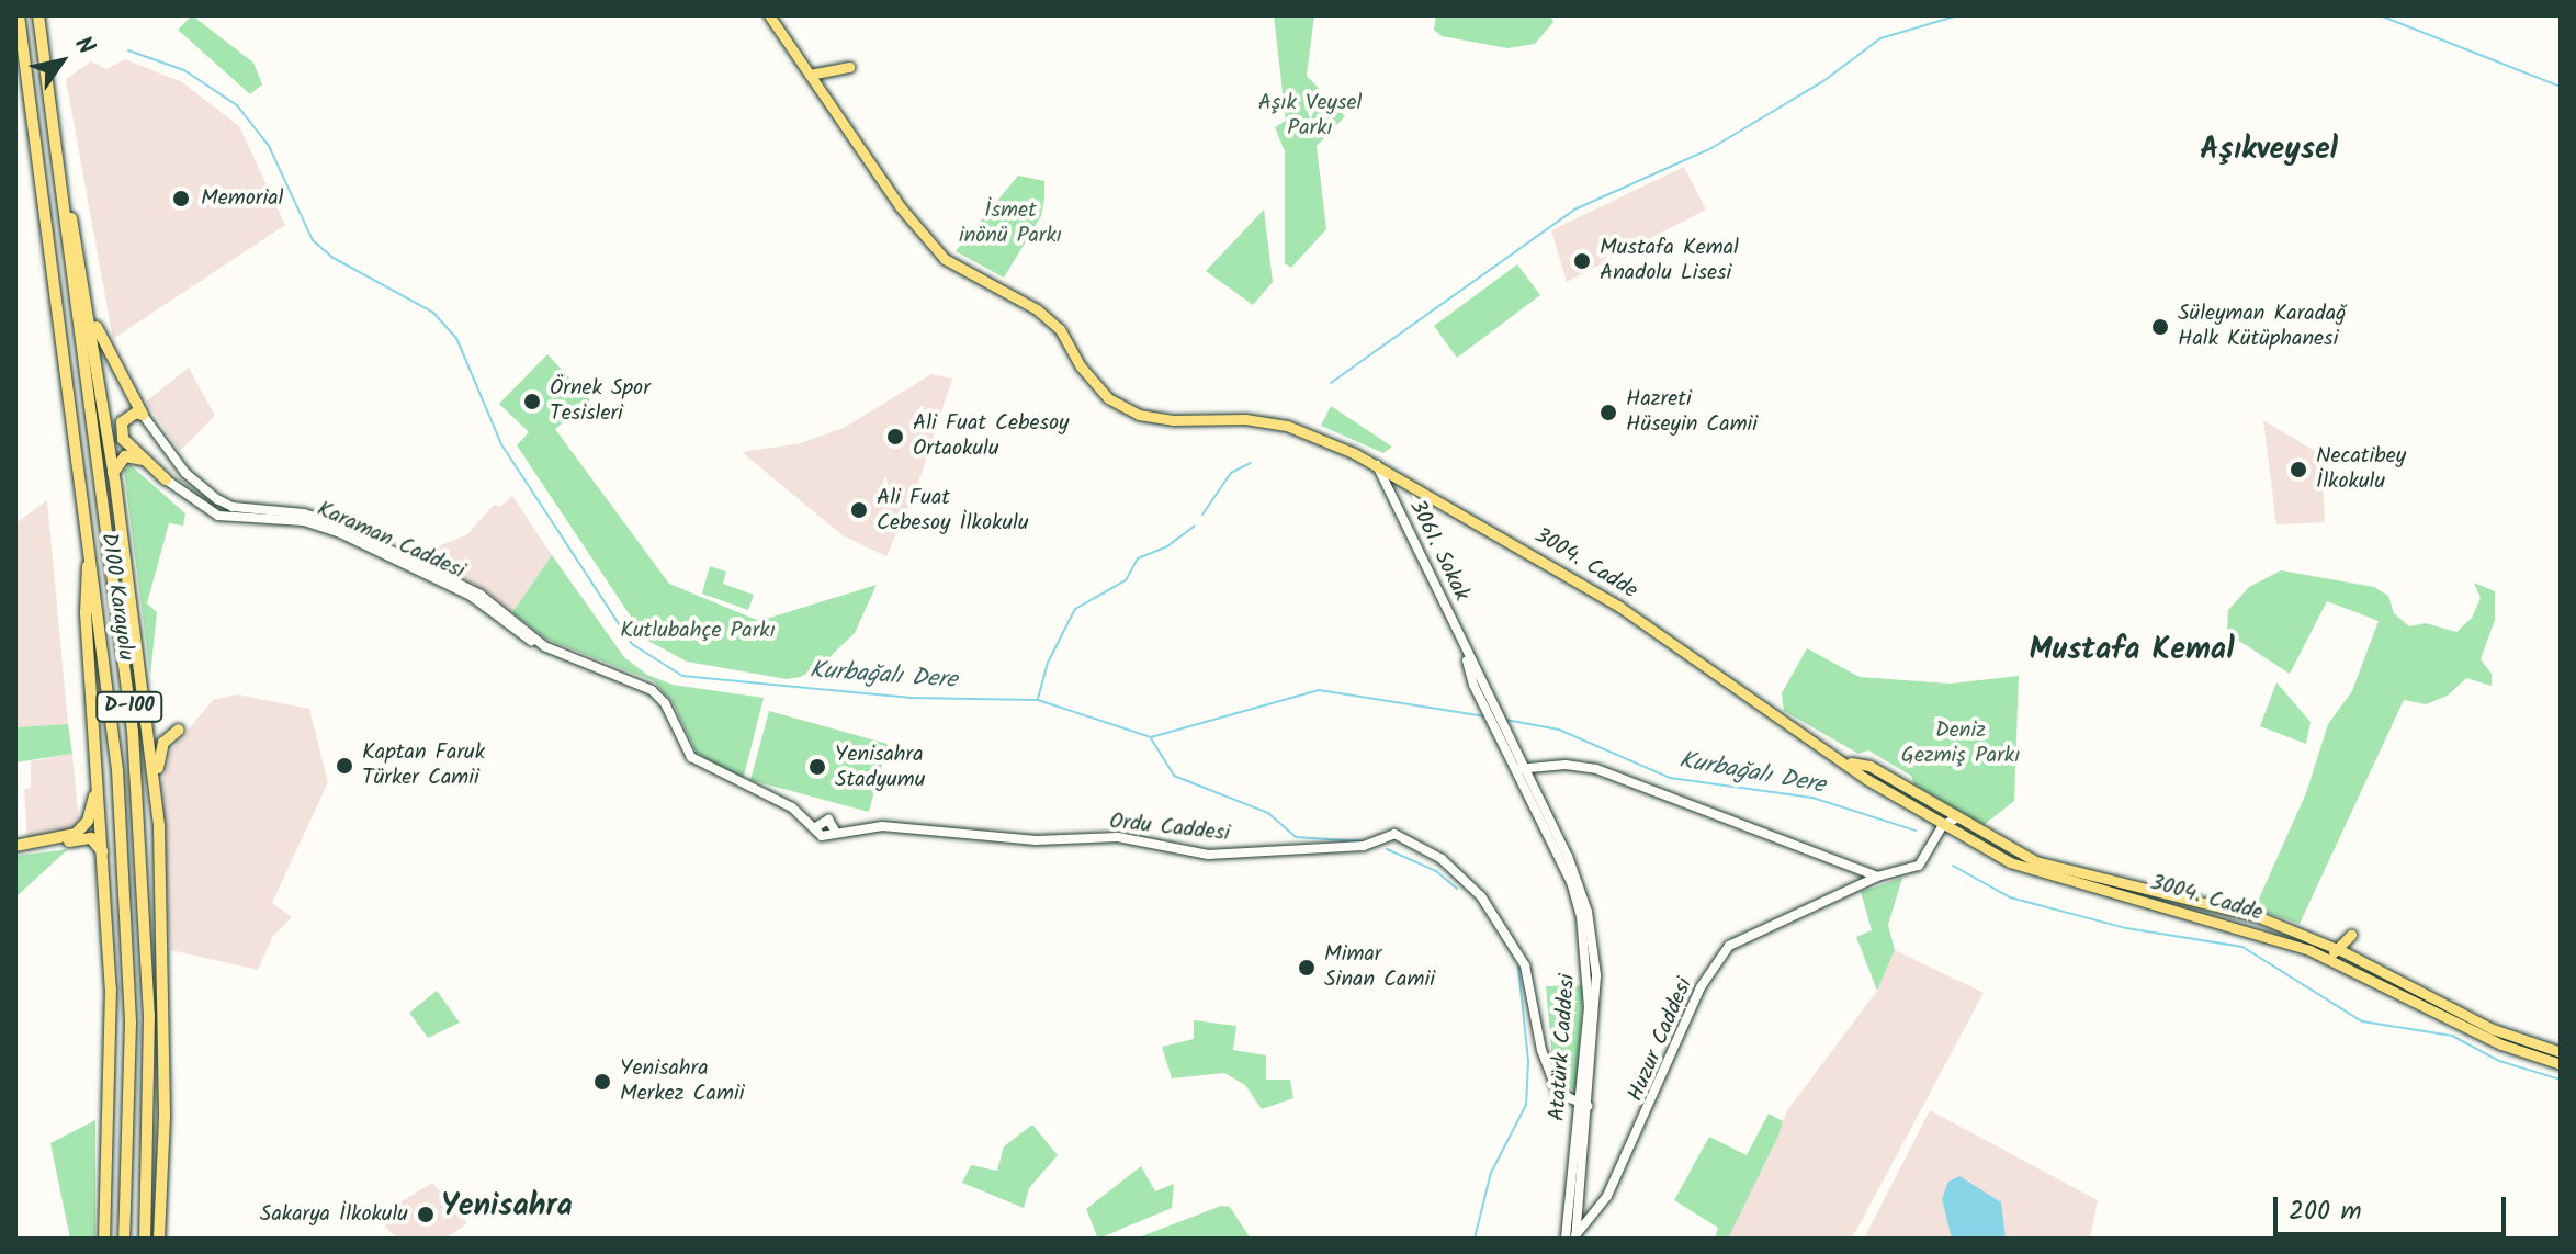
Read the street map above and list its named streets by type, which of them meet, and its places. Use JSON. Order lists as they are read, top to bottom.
{
  "streets": {
    "highway": ["D100 Karayolu", "D-100"],
    "main road": [
      "Karaman Caddesi",
      "3061. Sokak",
      "3004. Cadde",
      "Ordu Caddesi",
      "Huzur Caddesi",
      "Atatürk Caddesi"
    ]
  },
  "crossings": [
    ["Karaman Caddesi", "Ordu Caddesi"],
    ["3061. Sokak", "3004. Cadde"],
    ["3061. Sokak", "Atatürk Caddesi"],
    ["3004. Cadde", "Huzur Caddesi"],
    ["Ordu Caddesi", "Atatürk Caddesi"],
    ["Huzur Caddesi", "Atatürk Caddesi"]
  ],
  "districts": ["Aşıkveysel", "Mustafa Kemal", "Yenisahra"],
  "water": ["Kurbağalı Dere"],
  "parks": [
    "Aşık Veysel Parkı",
    "İsmet inönü Parkı",
    "Kutlubahçe Parkı",
    "Deniz Gezmiş Parkı"
  ],
  "places": [
    "Memorial",
    "Mustafa Kemal Anadolu Lisesi",
    "Süleyman Karadağ Halk Kütüphanesi",
    "Örnek Spor Tesisleri",
    "Hazreti Hüseyin Camii",
    "Ali Fuat Cebesoy Ortaokulu",
    "Necatibey İlkokulu",
    "Ali Fuat Cebesoy İlkokulu",
    "Kaptan Faruk Türker Camii",
    "Yenisahra Stadyumu",
    "Mimar Sinan Camii",
    "Yenisahra Merkez Camii",
    "Sakarya İlkokulu"
  ],
  "scale_bar": "200 m",
  "north": "top right"
}
